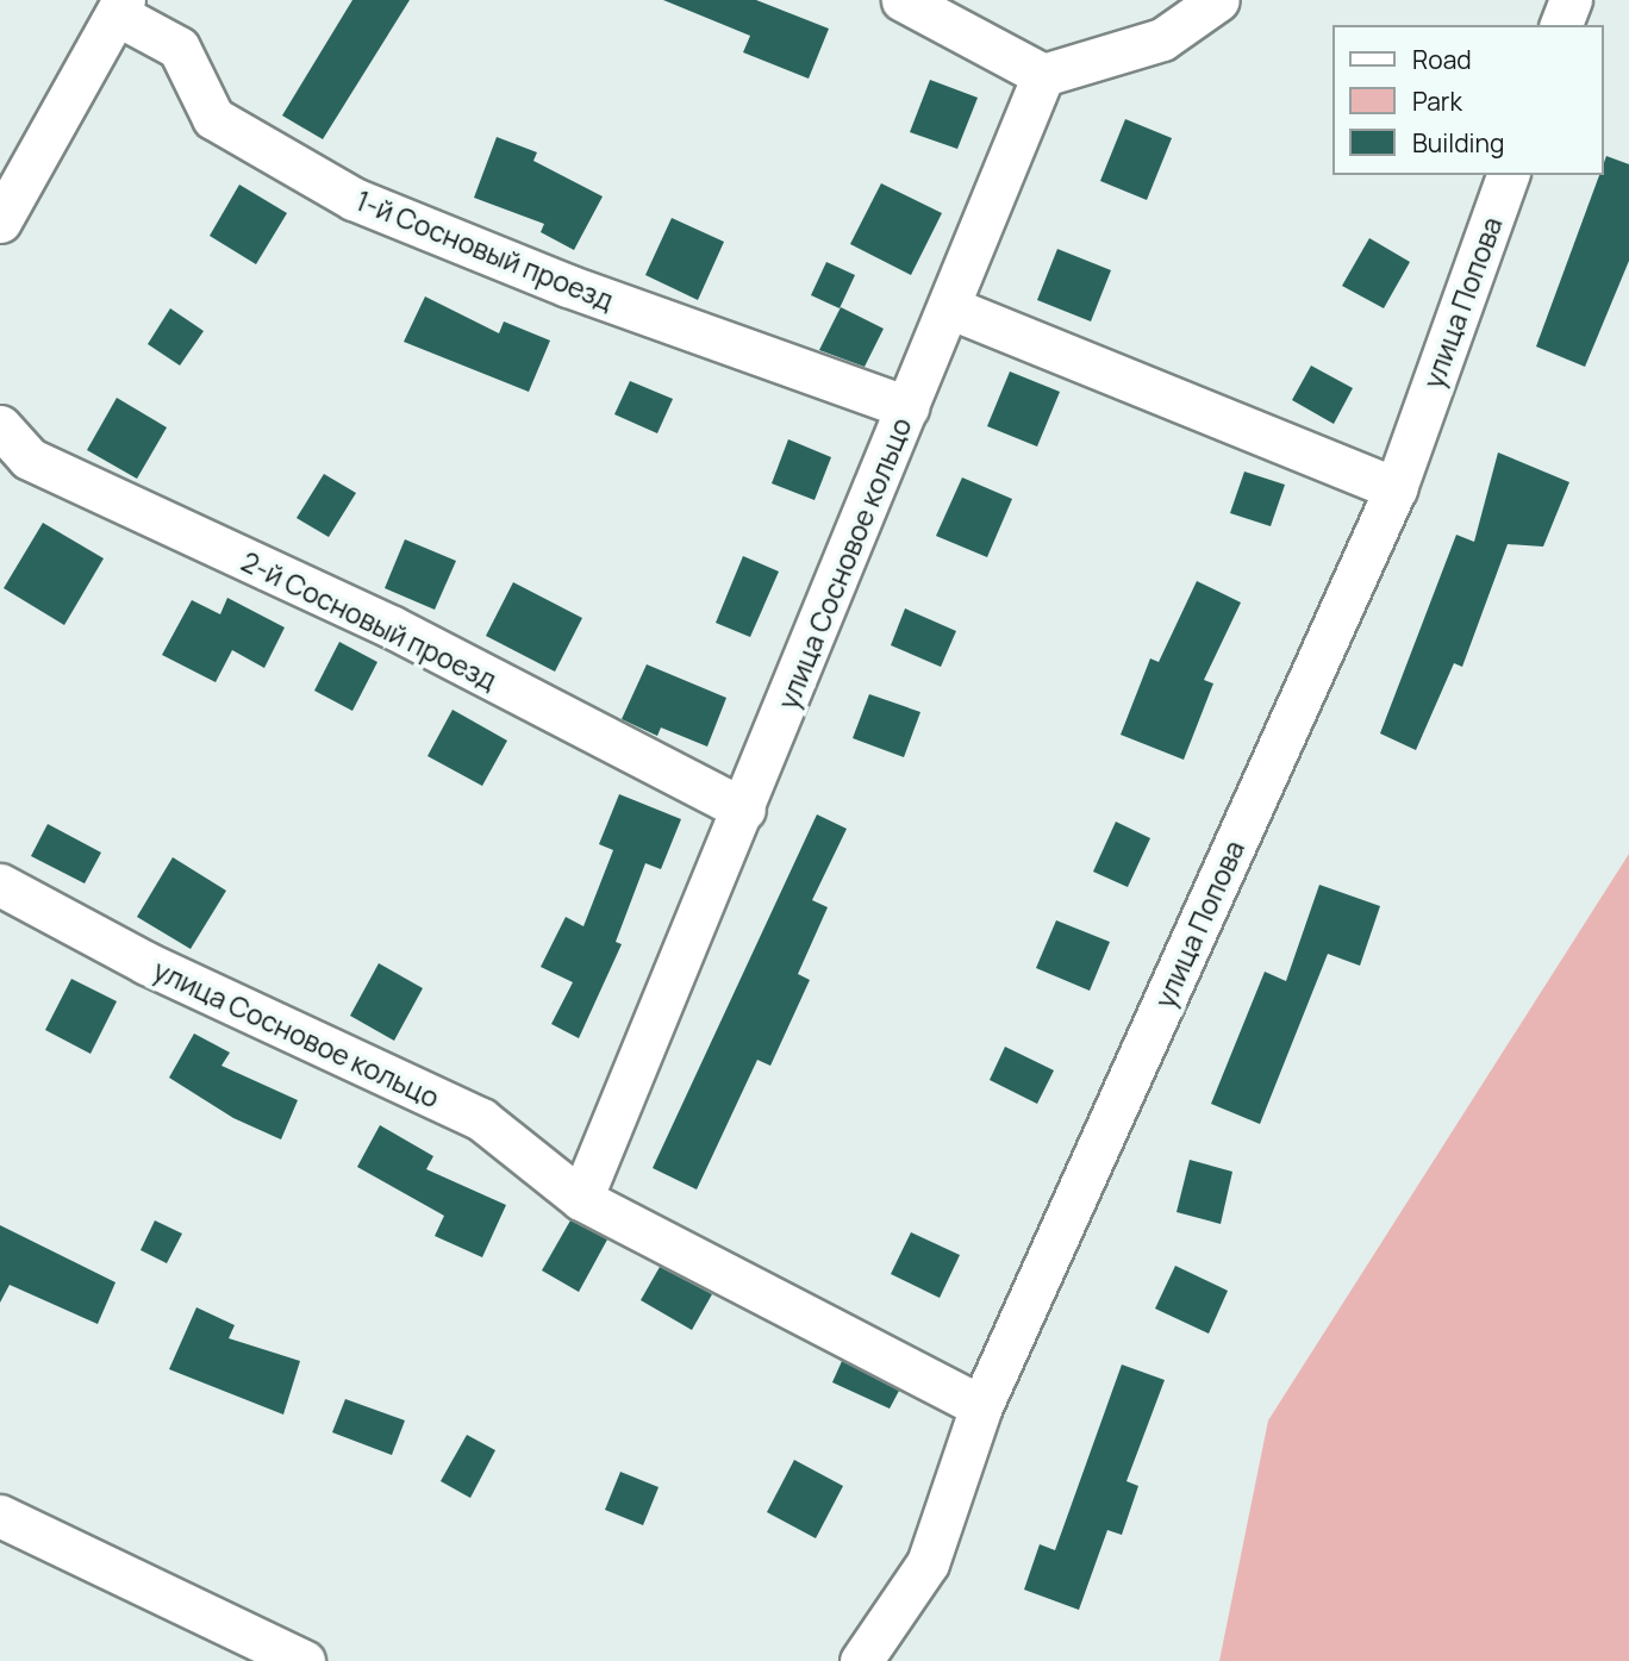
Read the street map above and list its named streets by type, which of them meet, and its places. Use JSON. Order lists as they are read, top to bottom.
{
  "streets": {
    "street": [
      "1-й Сосновый проезд",
      "улица Попова",
      "улица Сосновое кольцо",
      "2-й Сосновый проезд"
    ]
  },
  "crossings": [
    ["1-й Сосновый проезд", "улица Сосновое кольцо"],
    ["улица Попова", "улица Сосновое кольцо"],
    ["улица Сосновое кольцо", "2-й Сосновый проезд"]
  ],
  "legend": ["Road", "Park", "Building"]
}
